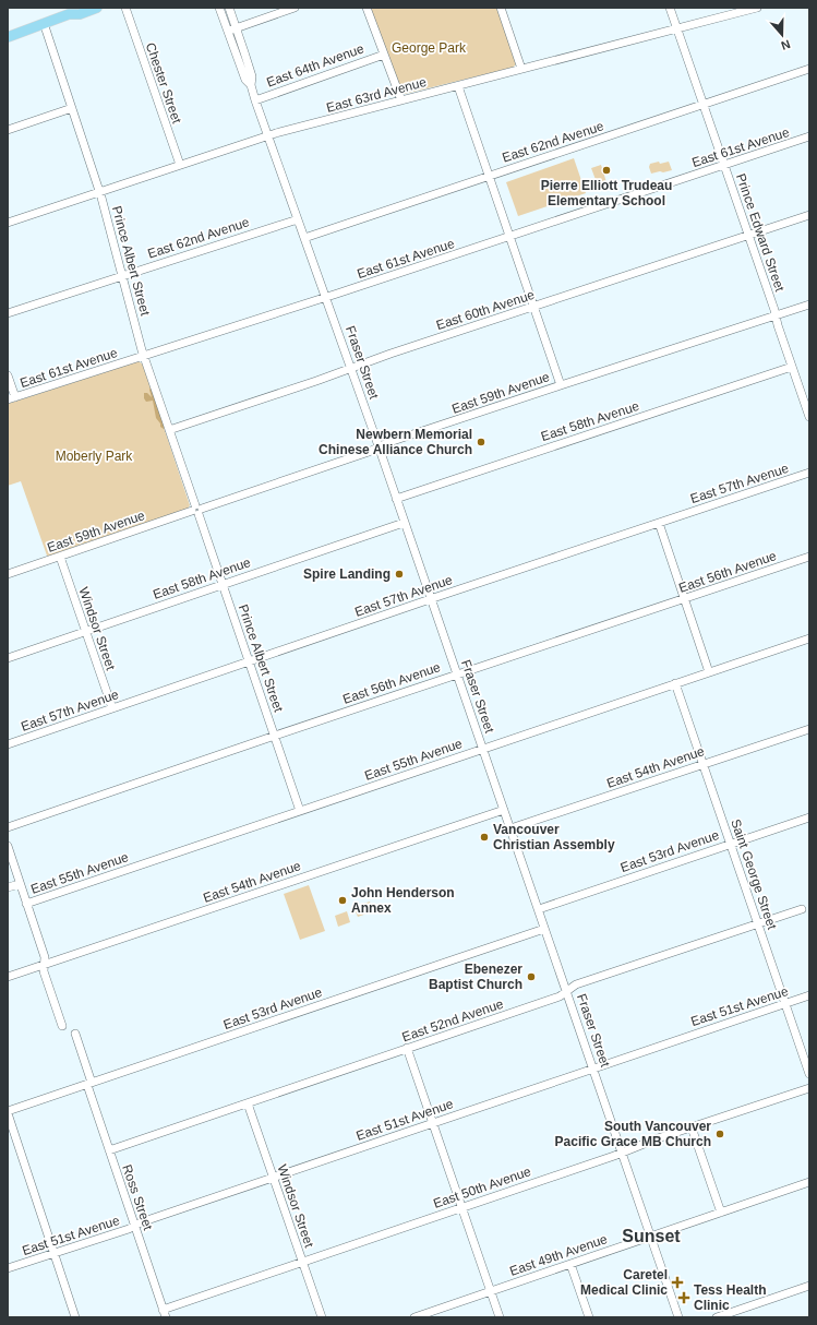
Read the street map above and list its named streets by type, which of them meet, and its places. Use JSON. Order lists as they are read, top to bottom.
{
  "streets": {
    "street": [
      "East 64th Avenue",
      "Chester Street",
      "East 63rd Avenue",
      "East 62nd Avenue",
      "East 61st Avenue",
      "Prince Edward Street",
      "Prince Albert Street",
      "East 60th Avenue",
      "Fraser Street",
      "East 59th Avenue",
      "East 58th Avenue",
      "East 57th Avenue",
      "East 56th Avenue",
      "Windsor Street",
      "East 55th Avenue",
      "East 54th Avenue",
      "East 53rd Avenue",
      "Saint George Street",
      "East 51st Avenue",
      "East 52nd Avenue",
      "East 50th Avenue",
      "Ross Street",
      "East 49th Avenue"
    ]
  },
  "crossings": [
    ["East 64th Avenue", "Fraser Street"],
    ["Chester Street", "East 63rd Avenue"],
    ["East 63rd Avenue", "Prince Edward Street"],
    ["East 63rd Avenue", "Prince Albert Street"],
    ["East 63rd Avenue", "Fraser Street"],
    ["East 62nd Avenue", "Prince Edward Street"],
    ["East 62nd Avenue", "Prince Albert Street"],
    ["East 62nd Avenue", "Fraser Street"],
    ["East 61st Avenue", "Prince Edward Street"],
    ["East 61st Avenue", "Prince Albert Street"],
    ["East 61st Avenue", "Fraser Street"],
    ["Prince Edward Street", "East 60th Avenue"],
    ["Prince Edward Street", "East 59th Avenue"],
    ["Prince Edward Street", "East 58th Avenue"],
    ["Prince Albert Street", "East 60th Avenue"],
    ["Prince Albert Street", "East 59th Avenue"],
    ["Prince Albert Street", "East 58th Avenue"],
    ["Prince Albert Street", "East 57th Avenue"],
    ["Prince Albert Street", "East 56th Avenue"],
    ["Prince Albert Street", "East 55th Avenue"],
    ["East 60th Avenue", "Fraser Street"],
    ["Fraser Street", "East 59th Avenue"],
    ["Fraser Street", "East 58th Avenue"],
    ["Fraser Street", "East 57th Avenue"],
    ["Fraser Street", "East 56th Avenue"],
    ["Fraser Street", "East 55th Avenue"],
    ["Fraser Street", "East 54th Avenue"],
    ["Fraser Street", "East 53rd Avenue"],
    ["Fraser Street", "East 51st Avenue"],
    ["Fraser Street", "East 52nd Avenue"],
    ["Fraser Street", "East 50th Avenue"],
    ["Fraser Street", "East 49th Avenue"],
    ["East 59th Avenue", "Windsor Street"],
    ["East 58th Avenue", "Windsor Street"],
    ["East 57th Avenue", "Windsor Street"],
    ["Windsor Street", "East 51st Avenue"],
    ["Windsor Street", "East 52nd Avenue"],
    ["Windsor Street", "East 50th Avenue"],
    ["East 55th Avenue", "Saint George Street"],
    ["East 54th Avenue", "Saint George Street"],
    ["East 53rd Avenue", "Saint George Street"],
    ["East 53rd Avenue", "Ross Street"],
    ["Saint George Street", "East 51st Avenue"],
    ["Saint George Street", "East 52nd Avenue"],
    ["East 51st Avenue", "Ross Street"],
    ["East 52nd Avenue", "Ross Street"],
    ["East 50th Avenue", "Ross Street"]
  ],
  "districts": ["Sunset"],
  "parks": ["George Park", "Moberly Park"],
  "places": {
    "other": [
      "Pierre Elliott Trudeau Elementary School",
      "Newbern Memorial Chinese Alliance Church",
      "Spire Landing",
      "Vancouver Christian Assembly",
      "John Henderson Annex",
      "Ebenezer Baptist Church",
      "South Vancouver Pacific Grace MB Church"
    ],
    "health": ["Caretel Medical Clinic", "Tess Health Clinic"]
  },
  "north": "bottom"
}
